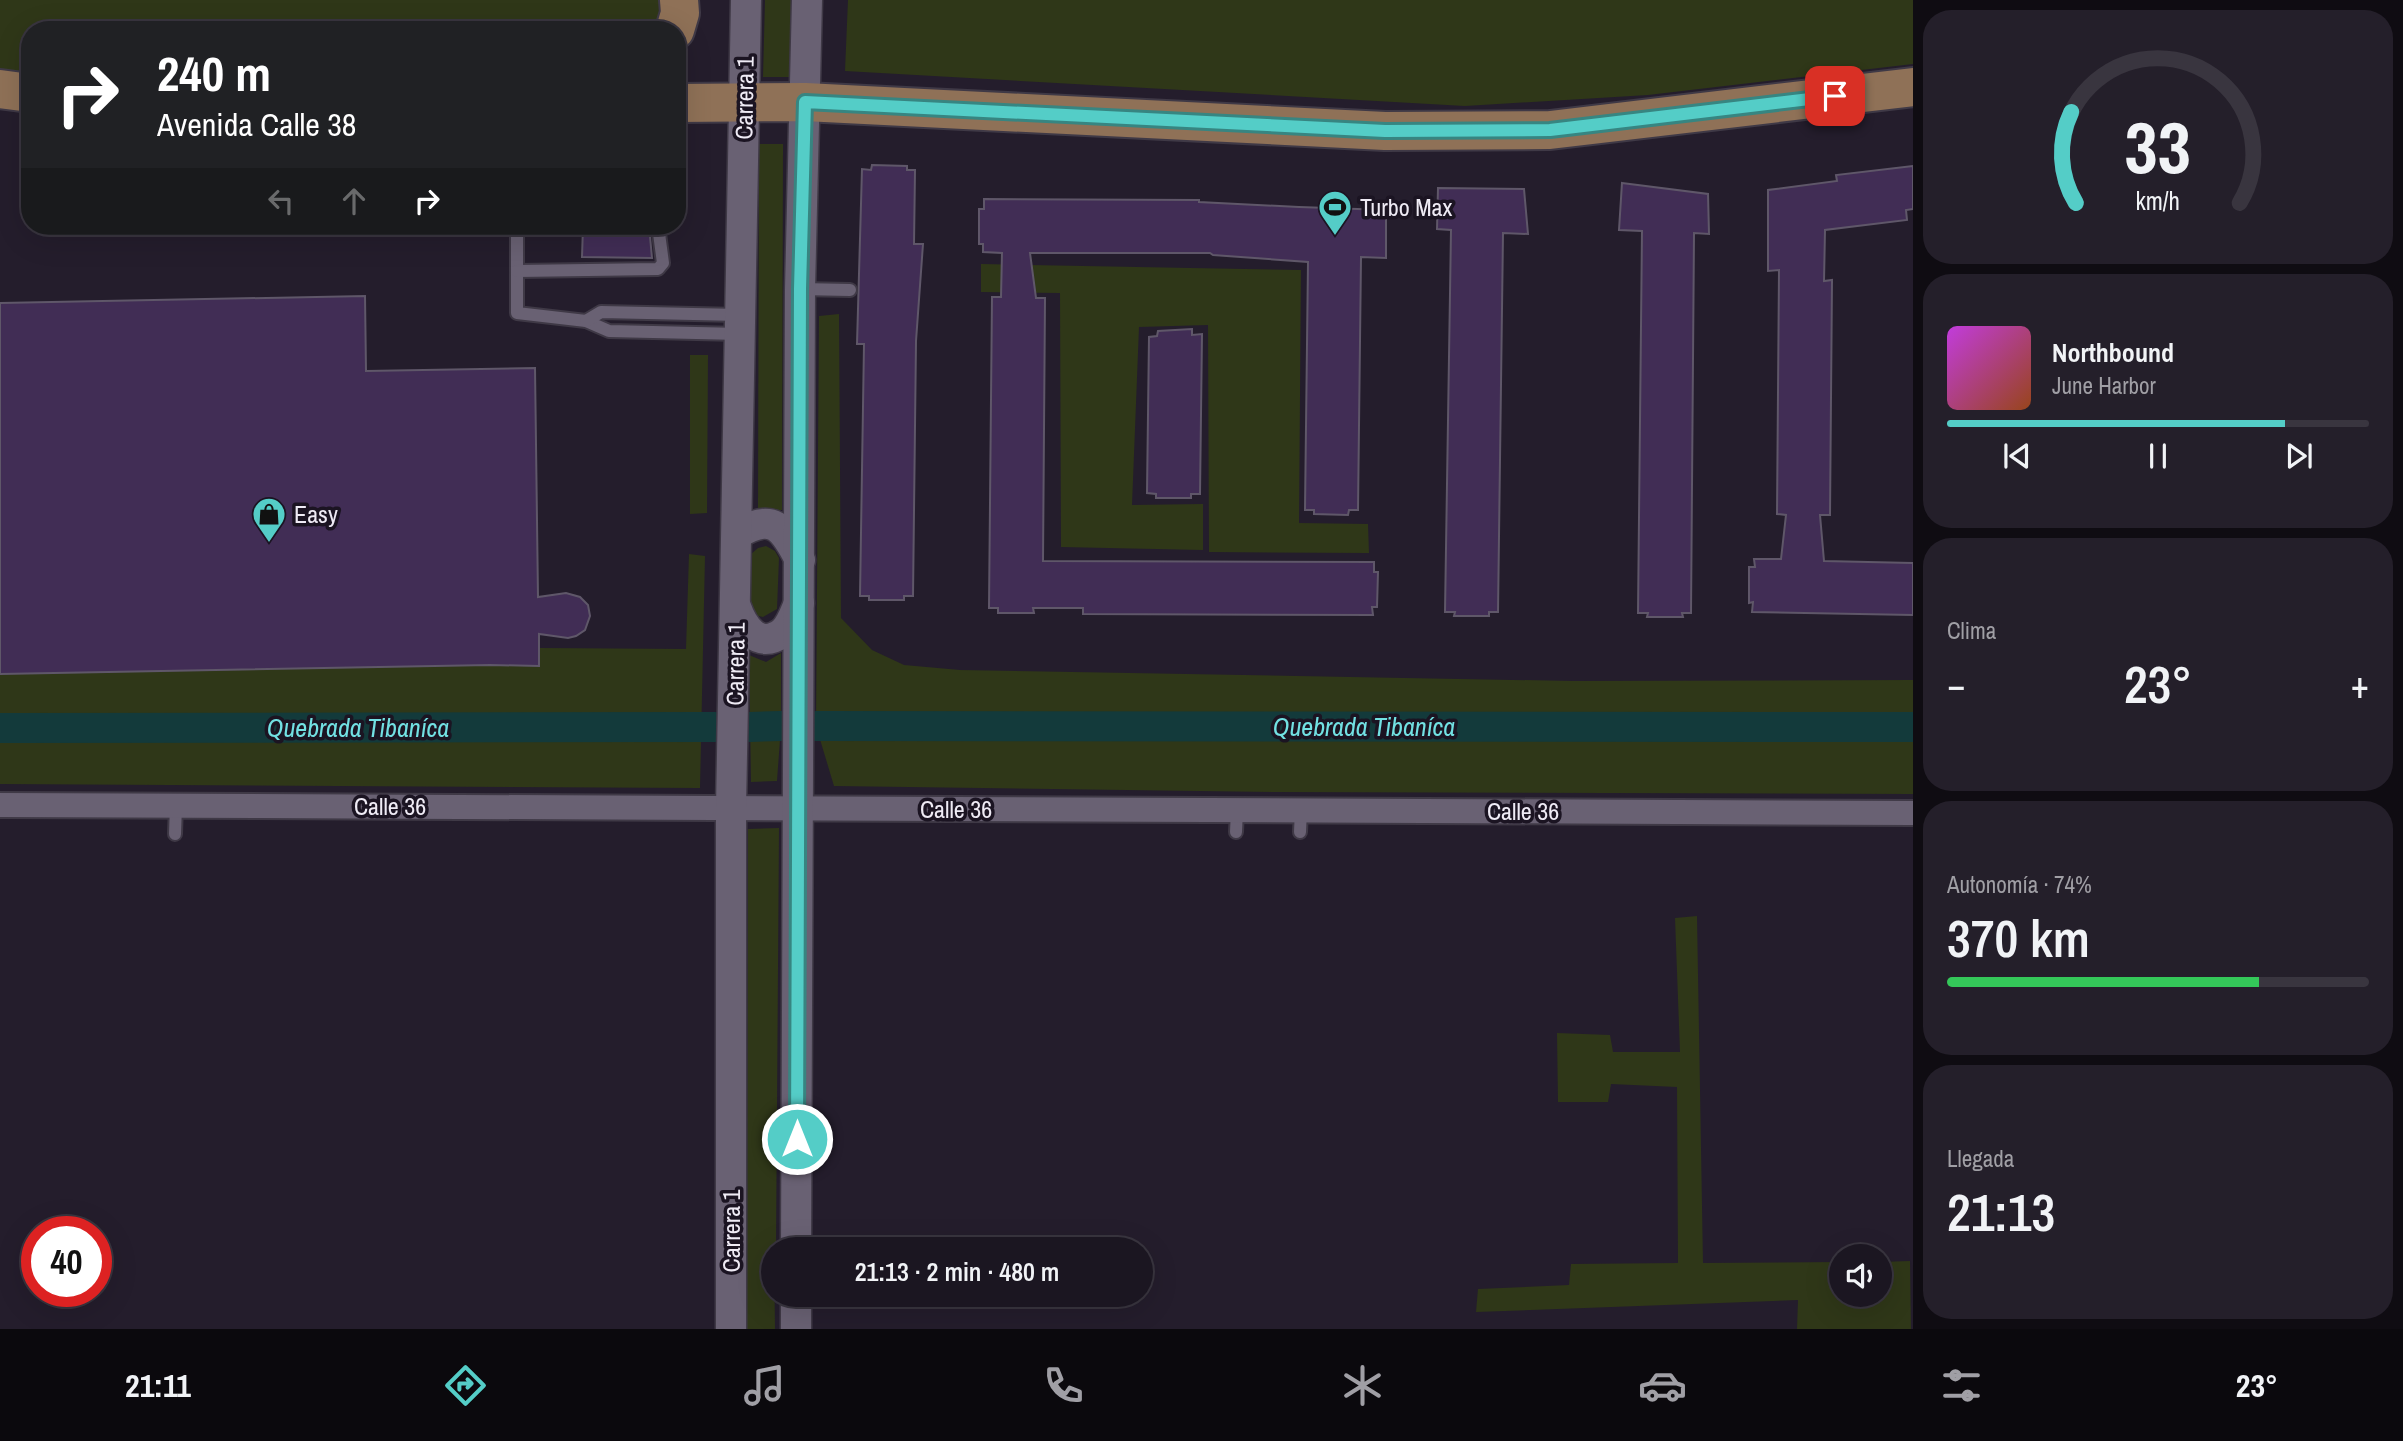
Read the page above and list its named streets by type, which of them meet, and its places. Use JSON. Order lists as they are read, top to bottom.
{
  "streets": {
    "street": ["Carrera 1", "Calle 36"]
  },
  "crossings": [
    ["Carrera 1", "Calle 36"]
  ],
  "water": ["Quebrada Tibaníca"],
  "places": {
    "sports": ["Turbo Max"],
    "shop": ["Easy"]
  },
  "page": {
    "turn": ["240 m", "Avenida Calle 38"],
    "song": ["Northbound", "June Harbor"],
    "tile": [
      "Clima",
      ["Autonomía · 74%", "370 km"],
      ["Llegada", "21:13"]
    ],
    "heat": ["−", "23°", "+"],
    "limit": "40",
    "trip": "21:13 · 2 min · 480 m",
    "tabs": ["21:11", "23°"],
    "gauge": ["33", "km/h"]
  }
}
